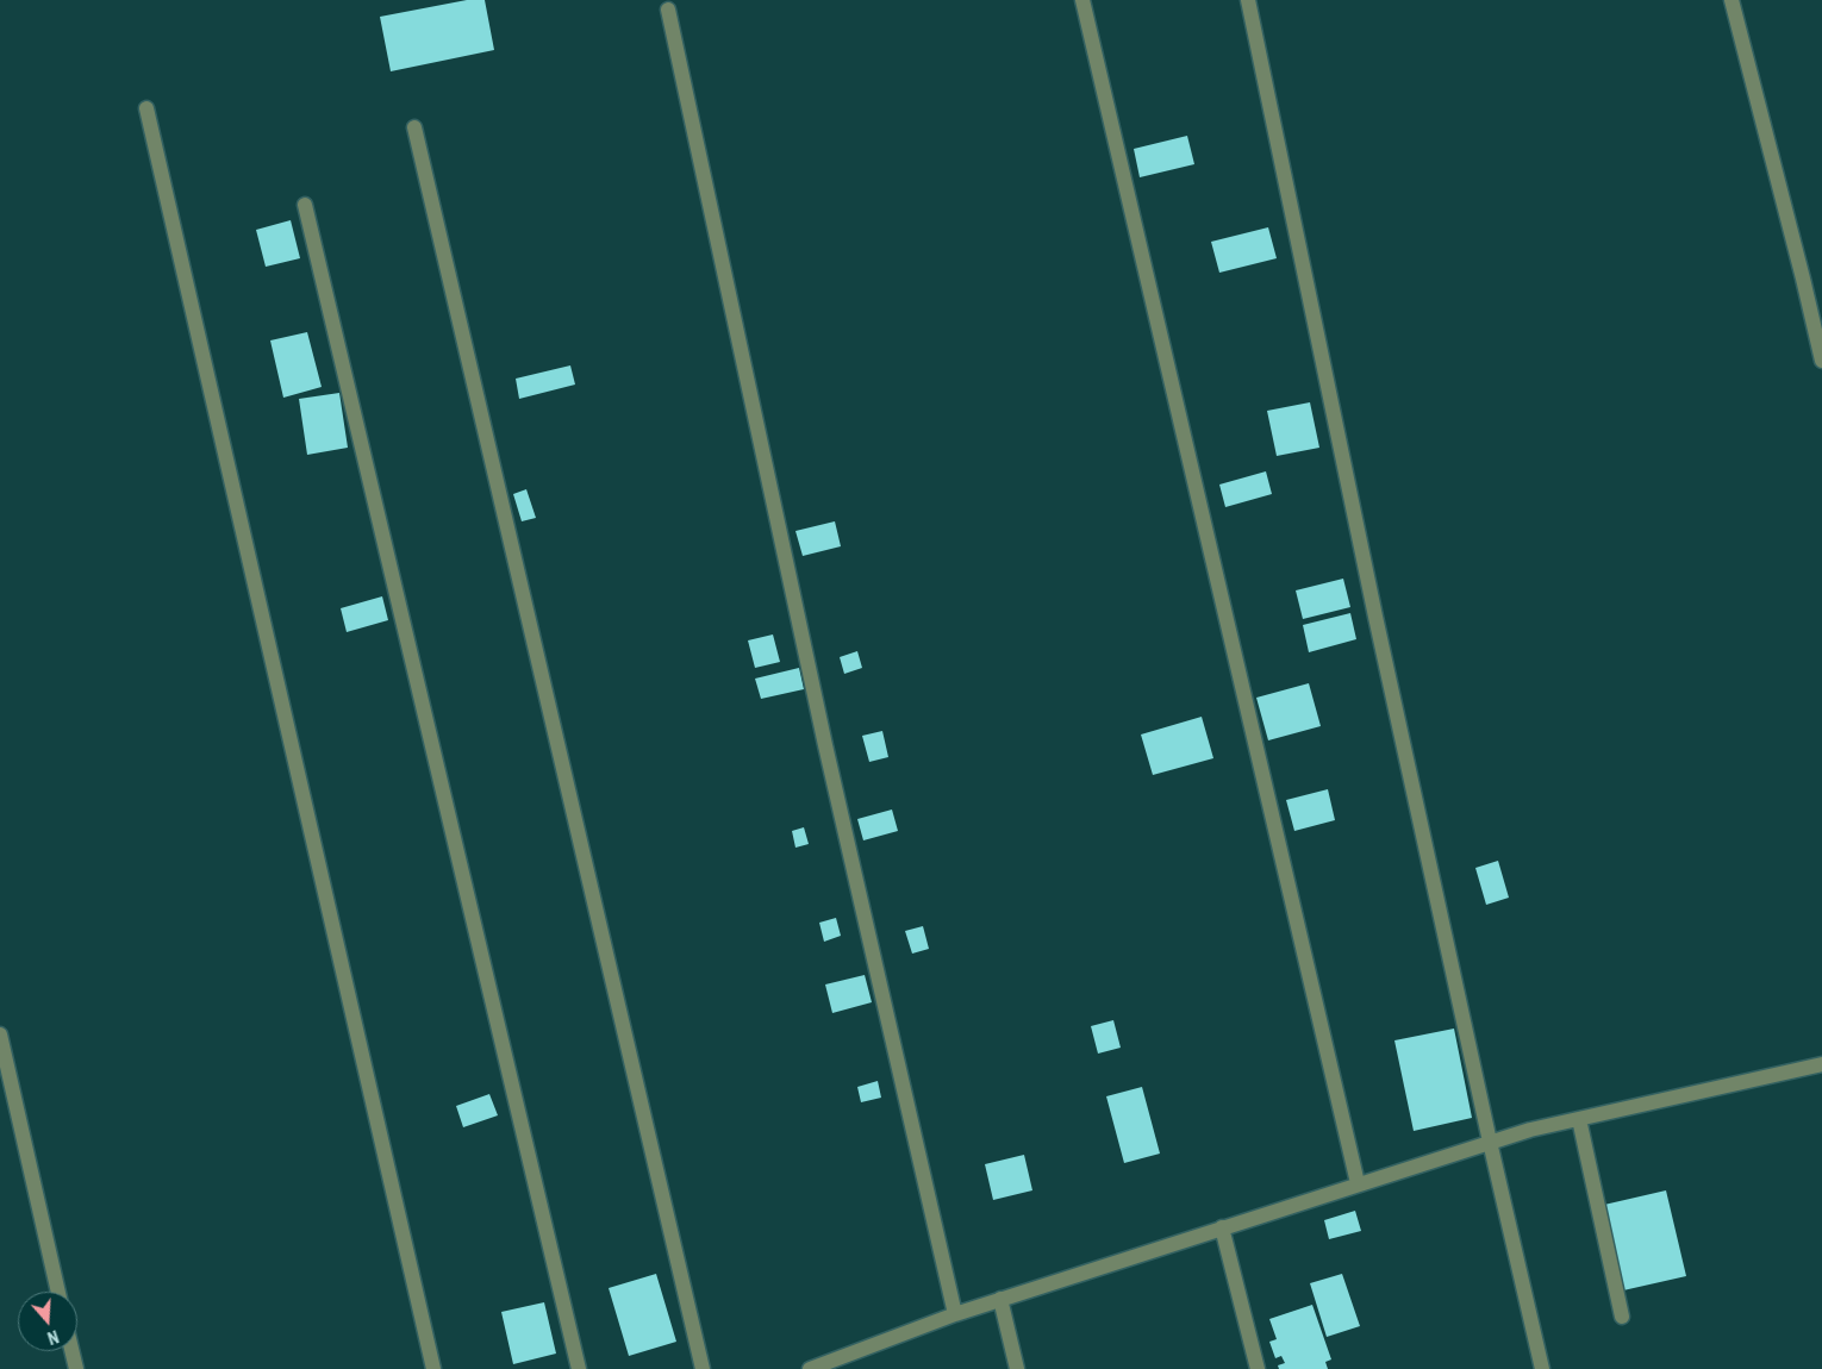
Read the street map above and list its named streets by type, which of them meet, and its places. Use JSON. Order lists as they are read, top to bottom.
{
  "north": "bottom"
}
